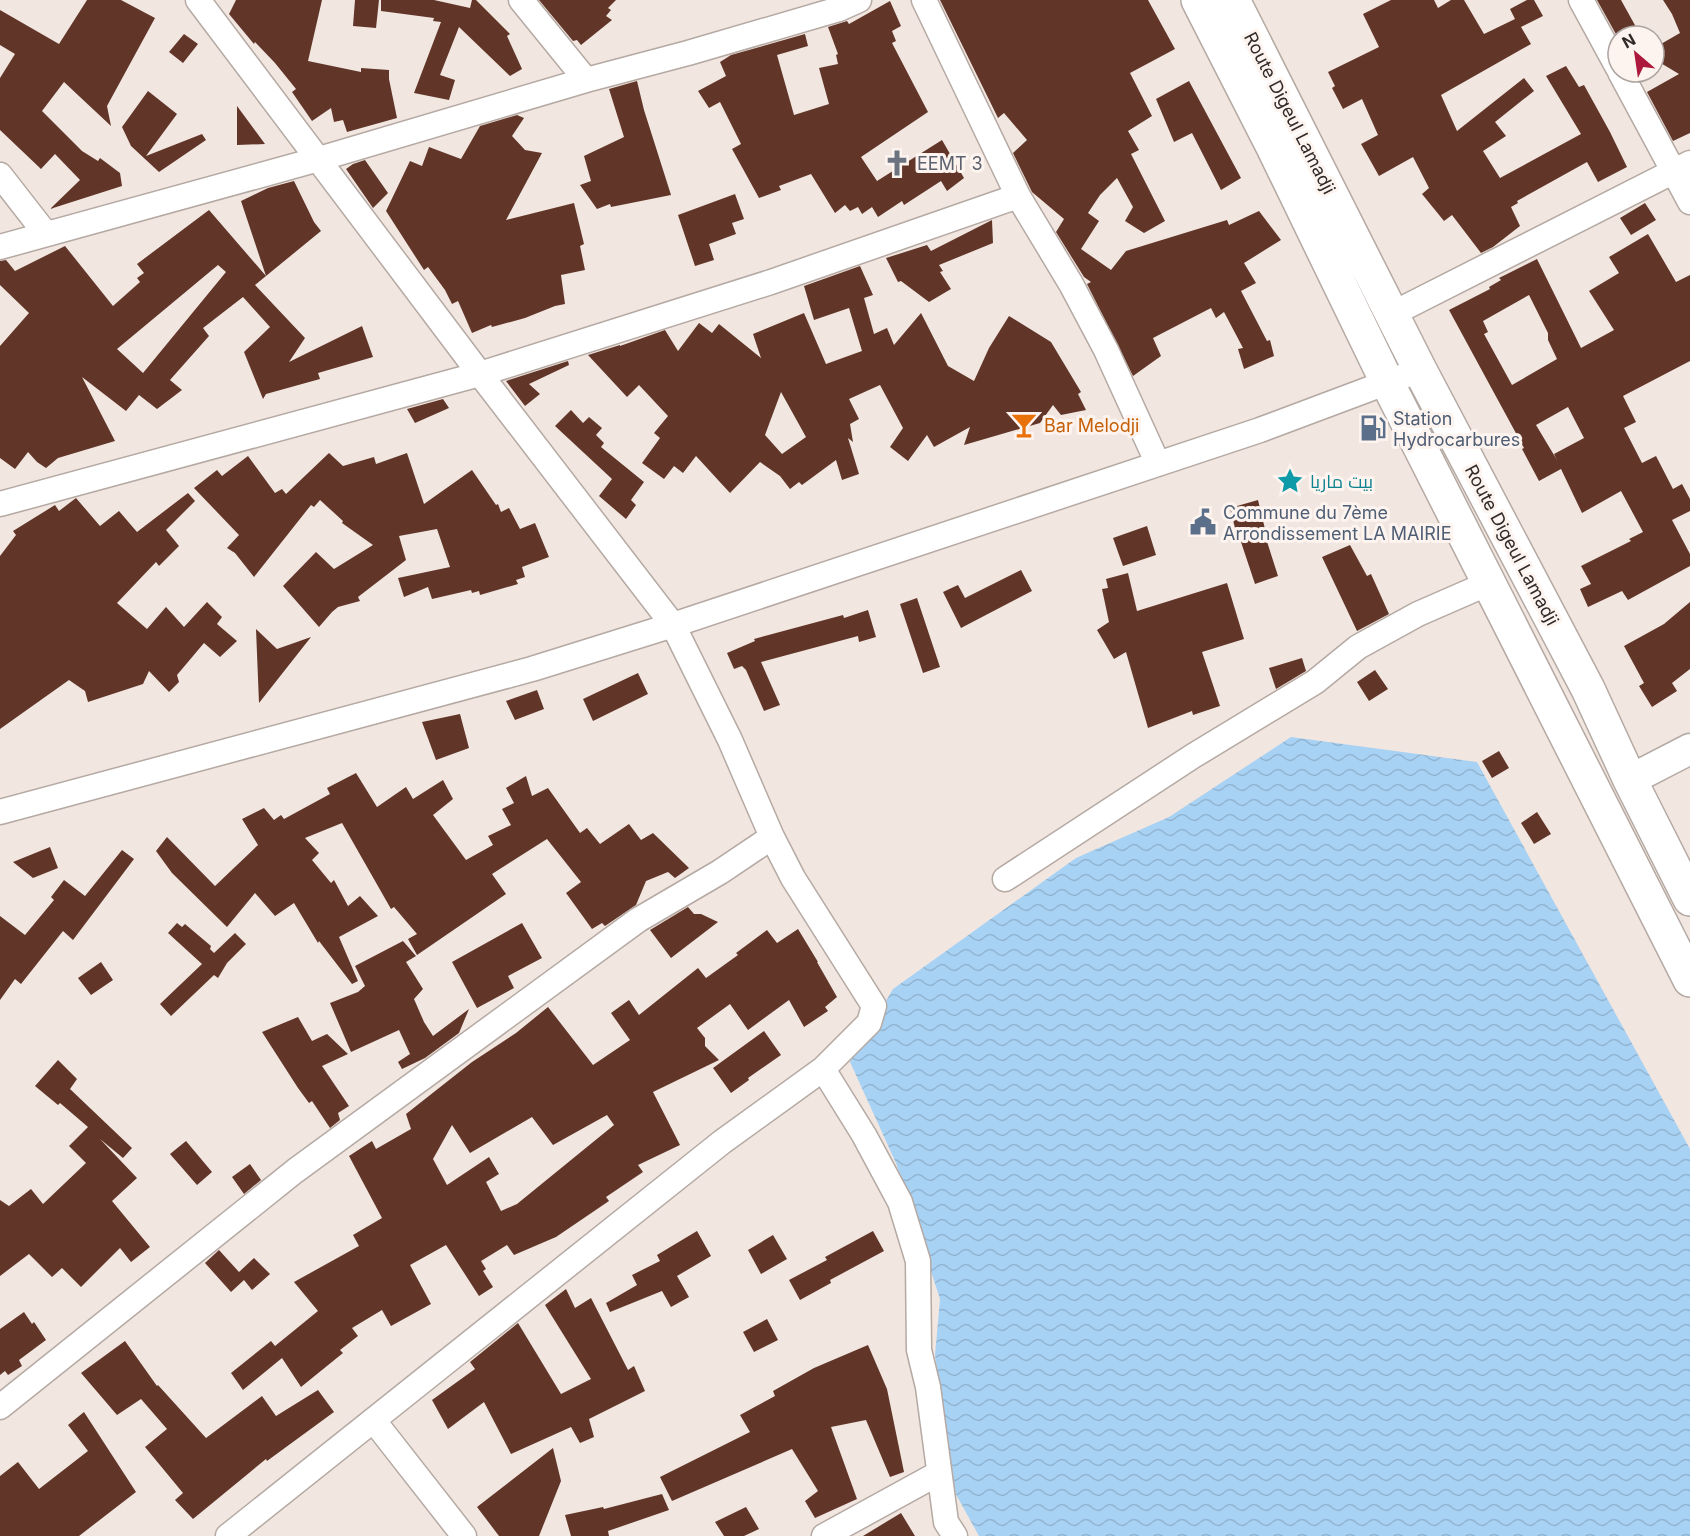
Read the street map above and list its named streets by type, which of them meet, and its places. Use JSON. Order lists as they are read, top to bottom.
{
  "streets": {
    "main road": ["Route Digeul Lamadji"]
  },
  "places": {
    "church": ["EEMT 3"],
    "bar": ["Bar Melodji"],
    "fuel station": ["Station Hydrocarbures"],
    "place": ["بيت ماريا"],
    "public building": ["Commune du 7ème Arrondissement LA MAIRIE"]
  },
  "north": "top left"
}
